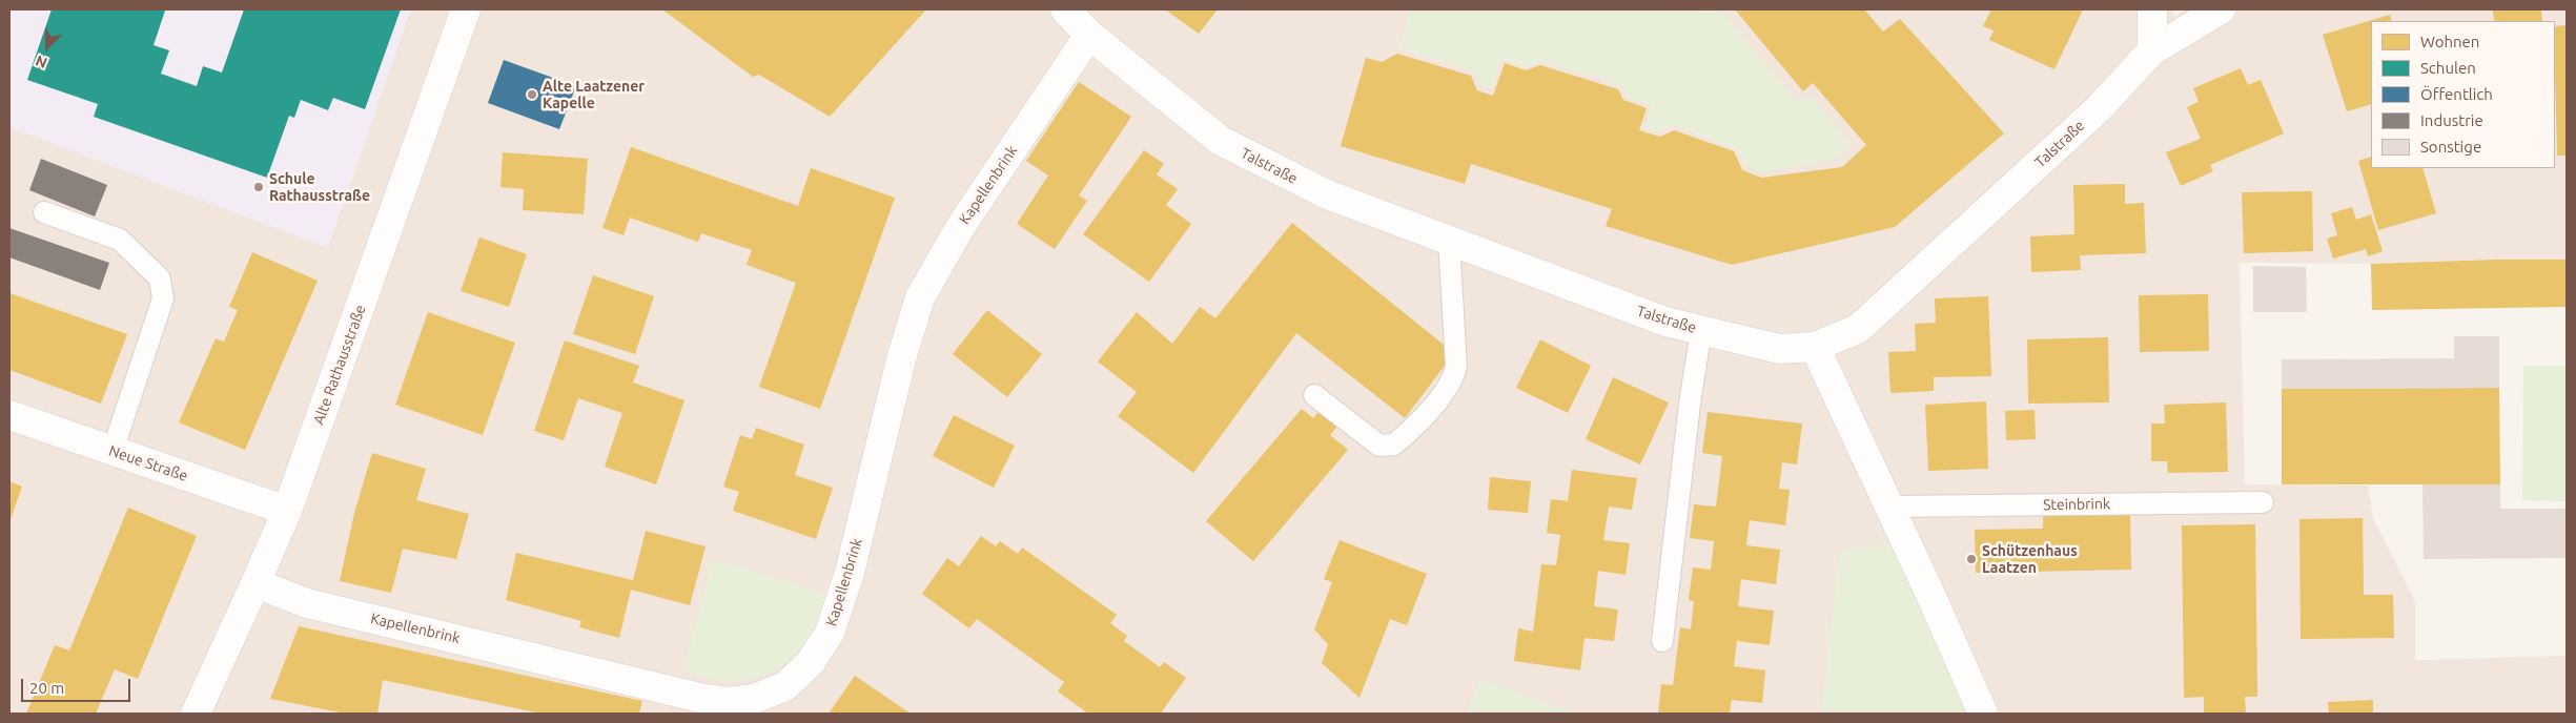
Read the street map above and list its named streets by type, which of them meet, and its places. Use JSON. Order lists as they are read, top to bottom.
{
  "streets": {
    "street": [
      "Talstraße",
      "Kapellenbrink",
      "Alte Rathausstraße",
      "Neue Straße"
    ],
    "lane": ["Steinbrink"]
  },
  "crossings": [
    ["Talstraße", "Kapellenbrink"],
    ["Kapellenbrink", "Alte Rathausstraße"],
    ["Alte Rathausstraße", "Neue Straße"]
  ],
  "places": ["Alte Laatzener Kapelle", "Schule Rathausstraße", "Schützenhaus Laatzen"],
  "legend": [
    "Wohnen",
    "Schulen",
    "Öffentlich",
    "Industrie",
    "Sonstige"
  ],
  "scale_bar": "20 m",
  "north": "bottom"
}
